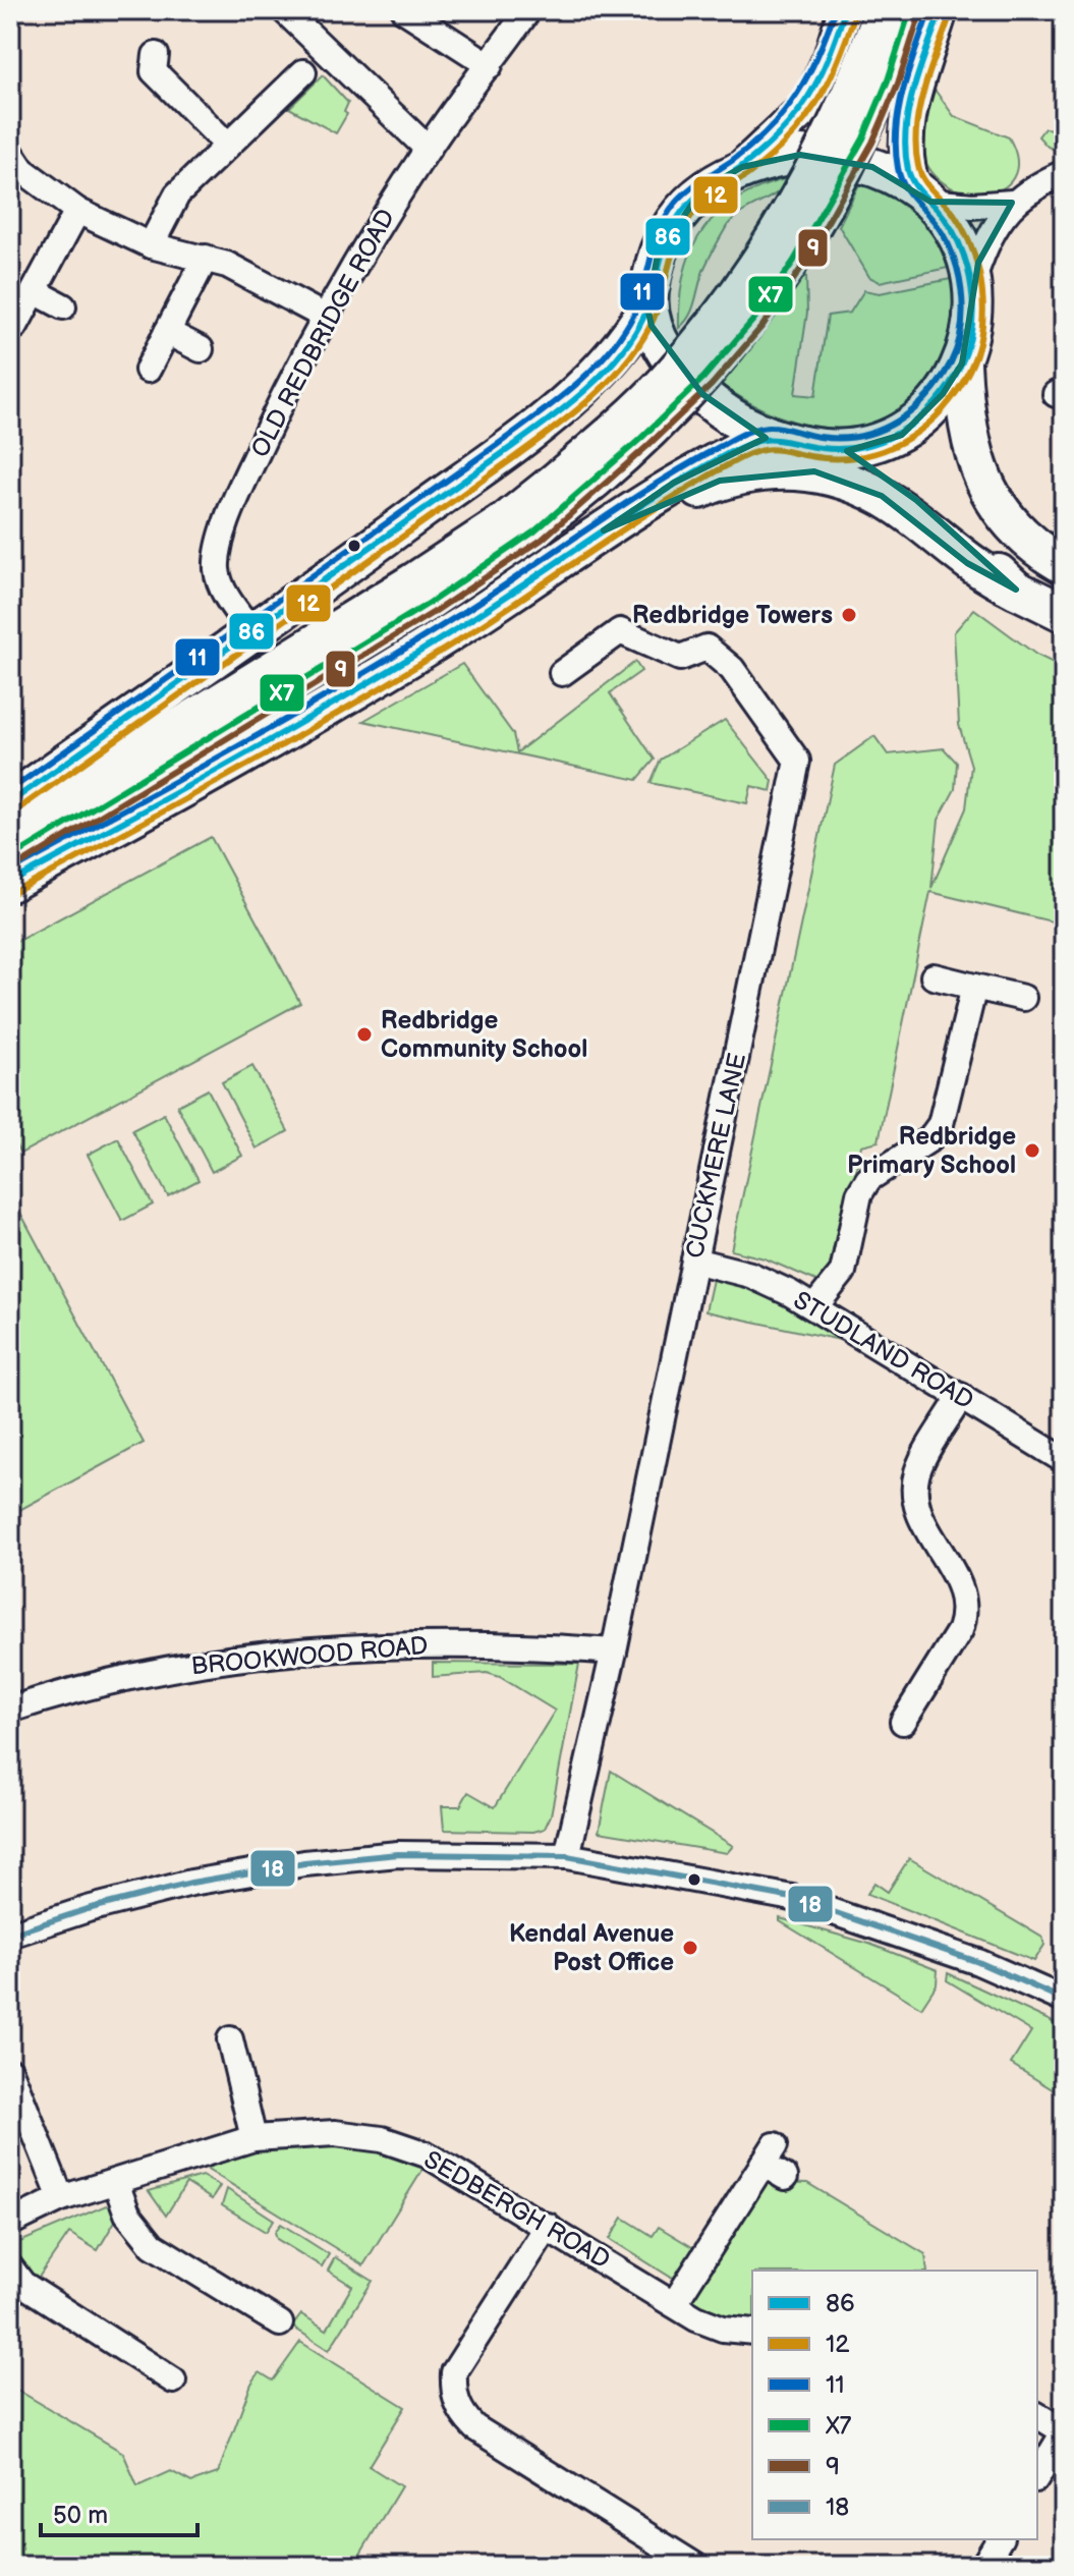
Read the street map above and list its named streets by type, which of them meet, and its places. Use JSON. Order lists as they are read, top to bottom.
{
  "streets": {
    "street": [
      "OLD REDBRIDGE ROAD",
      "CUCKMERE LANE",
      "STUDLAND ROAD",
      "BROOKWOOD ROAD",
      "SEDBERGH ROAD"
    ]
  },
  "crossings": [
    ["CUCKMERE LANE", "STUDLAND ROAD"],
    ["CUCKMERE LANE", "BROOKWOOD ROAD"]
  ],
  "places": [
    "Redbridge Towers",
    "Redbridge Community School",
    "Redbridge Primary School",
    "Kendal Avenue Post Office"
  ],
  "lines": [
    "transit line 86",
    "transit line 11",
    "transit line X7",
    "transit line 12",
    "transit line 9",
    "transit line 18"
  ],
  "legend": [
    "86",
    "12",
    "11",
    "X7",
    "9",
    "18"
  ],
  "scale_bar": "50 m"
}
